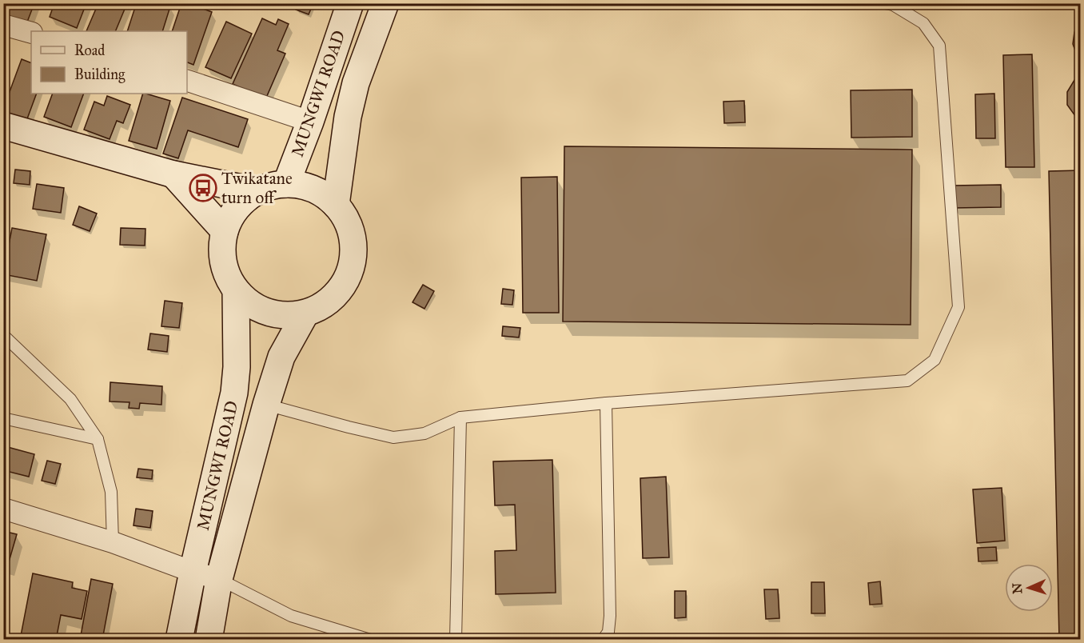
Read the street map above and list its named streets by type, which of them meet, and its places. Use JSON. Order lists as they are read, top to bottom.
{
  "streets": {
    "main road": ["MUNGWI ROAD"]
  },
  "places": {
    "bus stop": ["Twikatane turn off"]
  },
  "legend": ["Road", "Building"],
  "north": "left"
}
